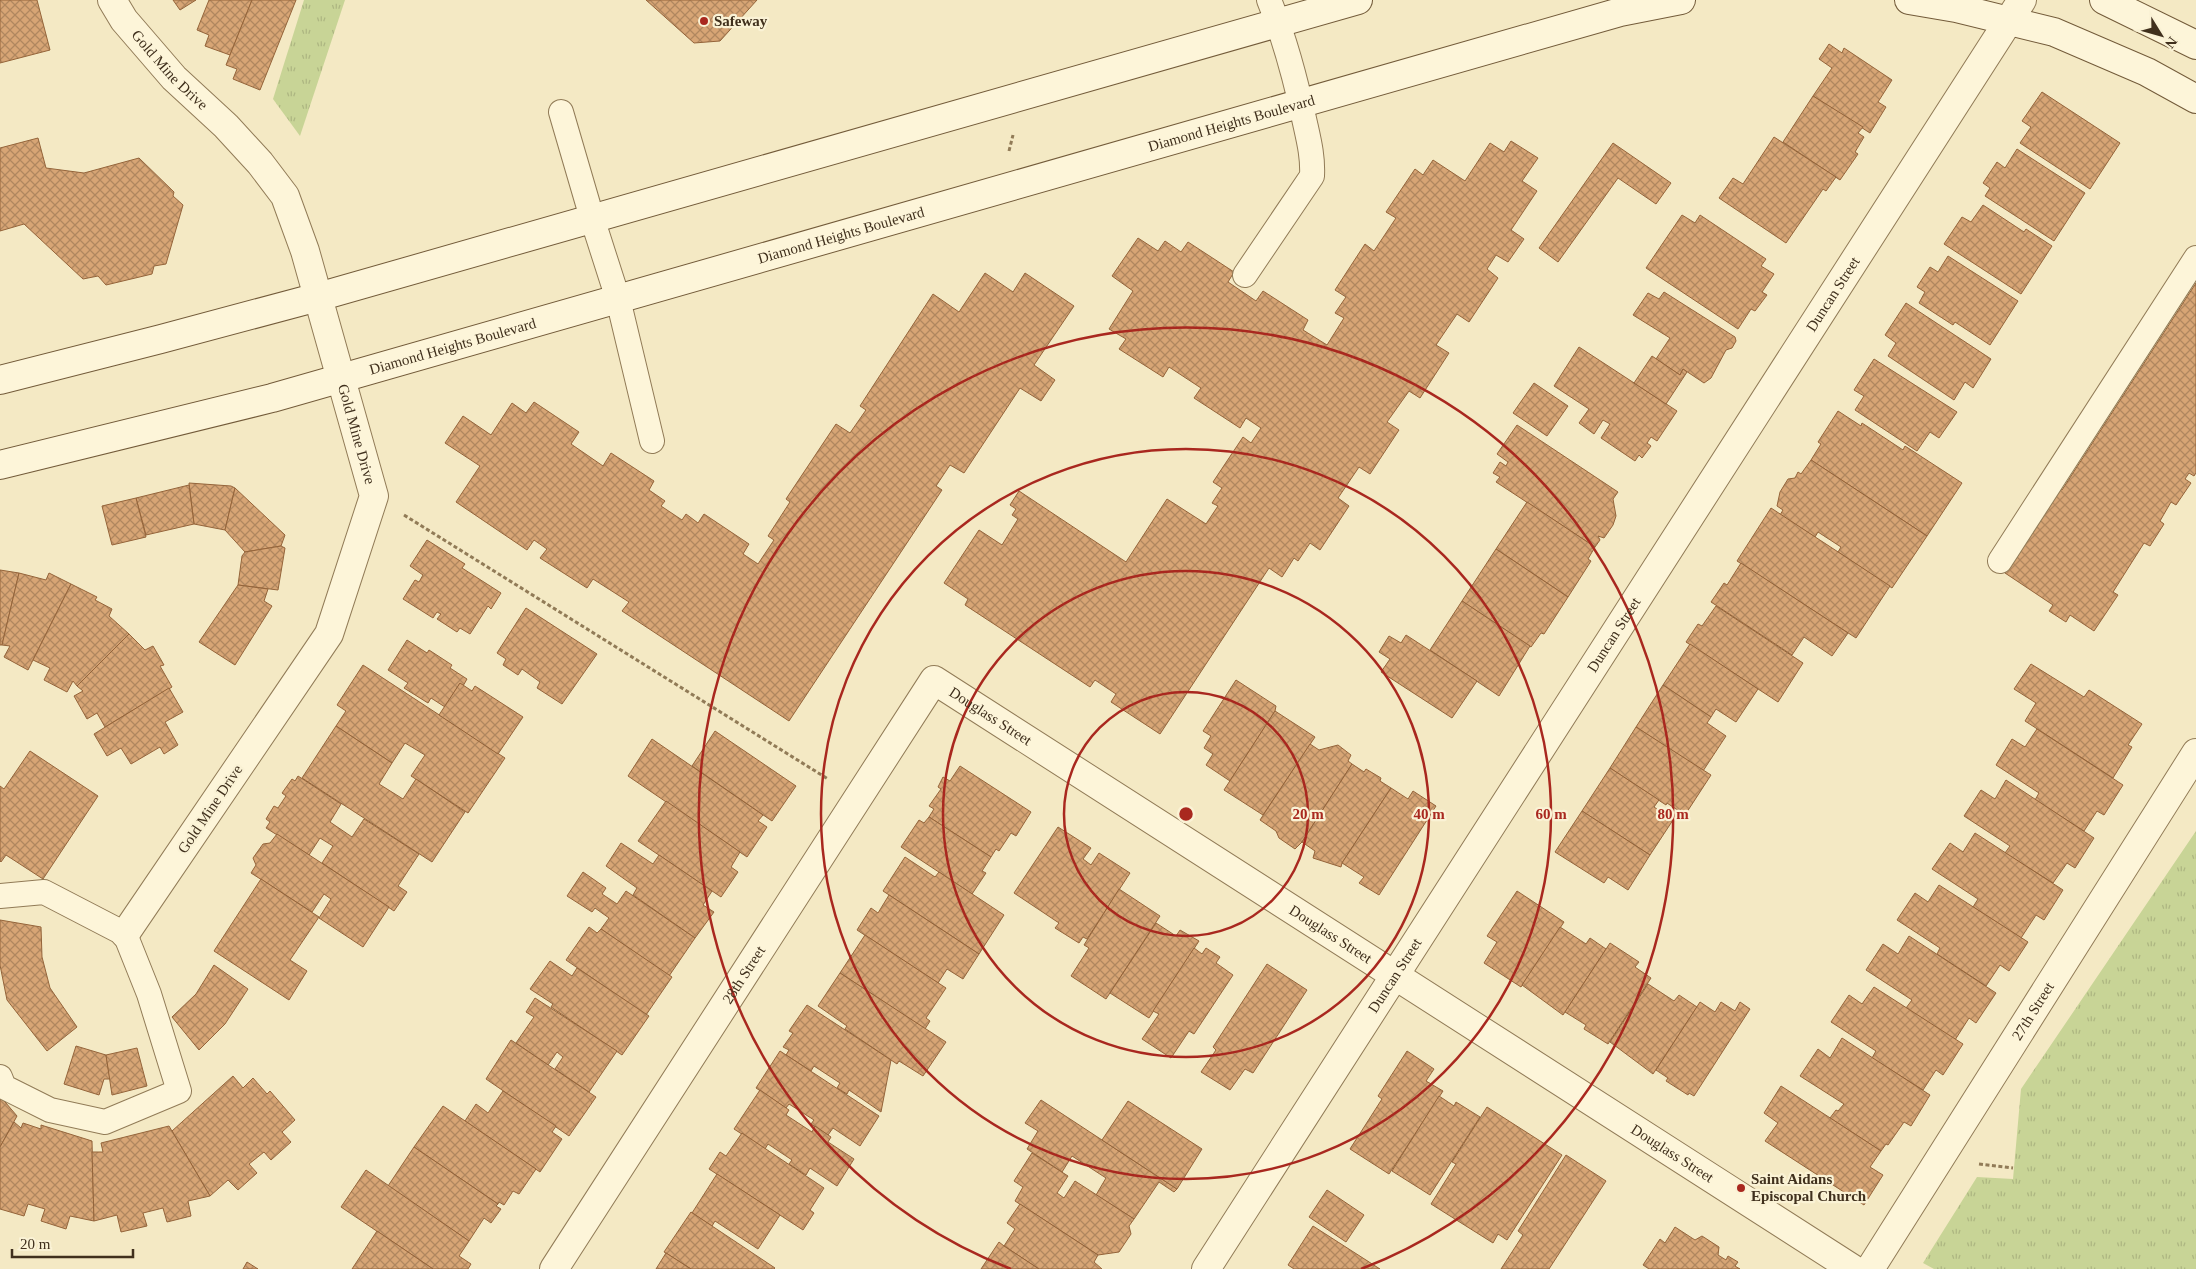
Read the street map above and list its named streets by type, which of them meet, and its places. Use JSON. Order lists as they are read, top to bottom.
{
  "streets": {
    "street": [
      "Gold Mine Drive",
      "Diamond Heights Boulevard",
      "Duncan Street",
      "Douglass Street",
      "28th Street",
      "27th Street"
    ]
  },
  "crossings": [
    ["Gold Mine Drive", "Diamond Heights Boulevard"],
    ["Duncan Street", "Douglass Street"],
    ["Douglass Street", "28th Street"],
    ["Douglass Street", "27th Street"]
  ],
  "places": ["Safeway", "Saint Aidans Episcopal Church"],
  "scale_bar": "20 m",
  "north": "bottom right",
  "rings": [
    "20 m",
    "40 m",
    "60 m",
    "80 m"
  ]
}
